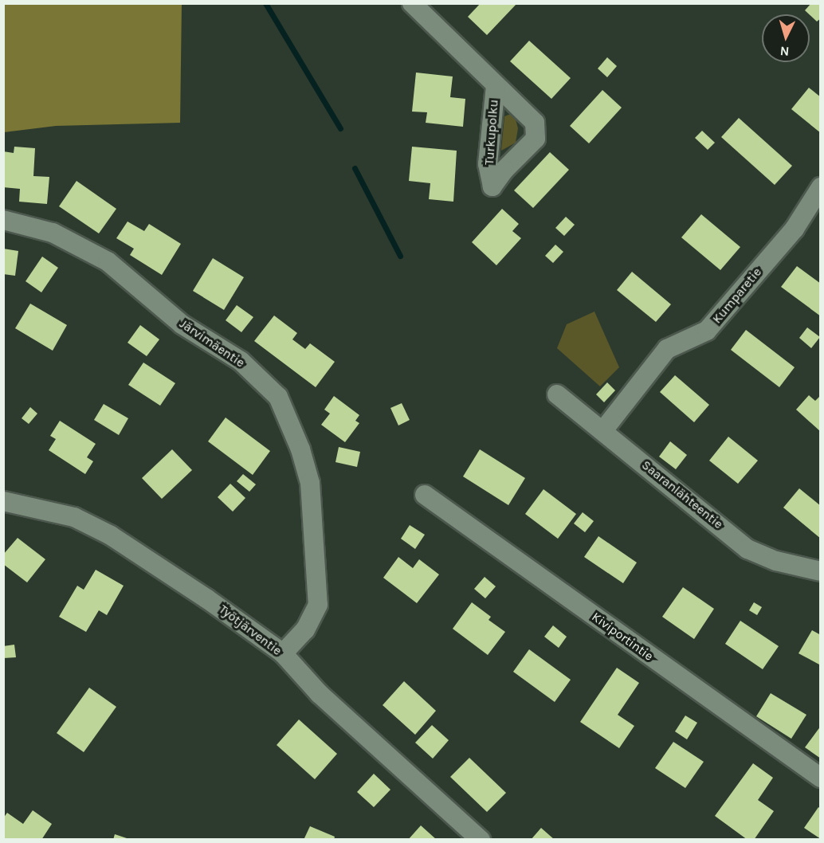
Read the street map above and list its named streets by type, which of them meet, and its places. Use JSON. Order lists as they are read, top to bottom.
{
  "streets": {
    "street": [
      "Turkupolku",
      "Kumparetie",
      "Järvimäentie",
      "Saaranlähteentie",
      "Työtjärventie",
      "Kiviportintie"
    ]
  },
  "crossings": [
    ["Kumparetie", "Saaranlähteentie"],
    ["Järvimäentie", "Työtjärventie"]
  ],
  "north": "bottom"
}
